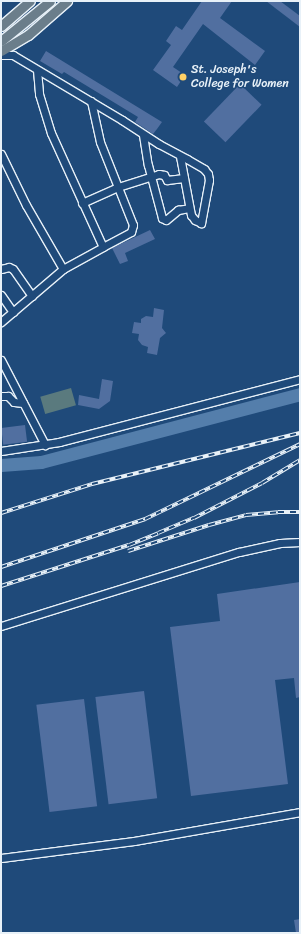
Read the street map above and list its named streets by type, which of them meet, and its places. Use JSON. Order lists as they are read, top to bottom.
{
  "places": ["St. Joseph's College for Women"]
}
